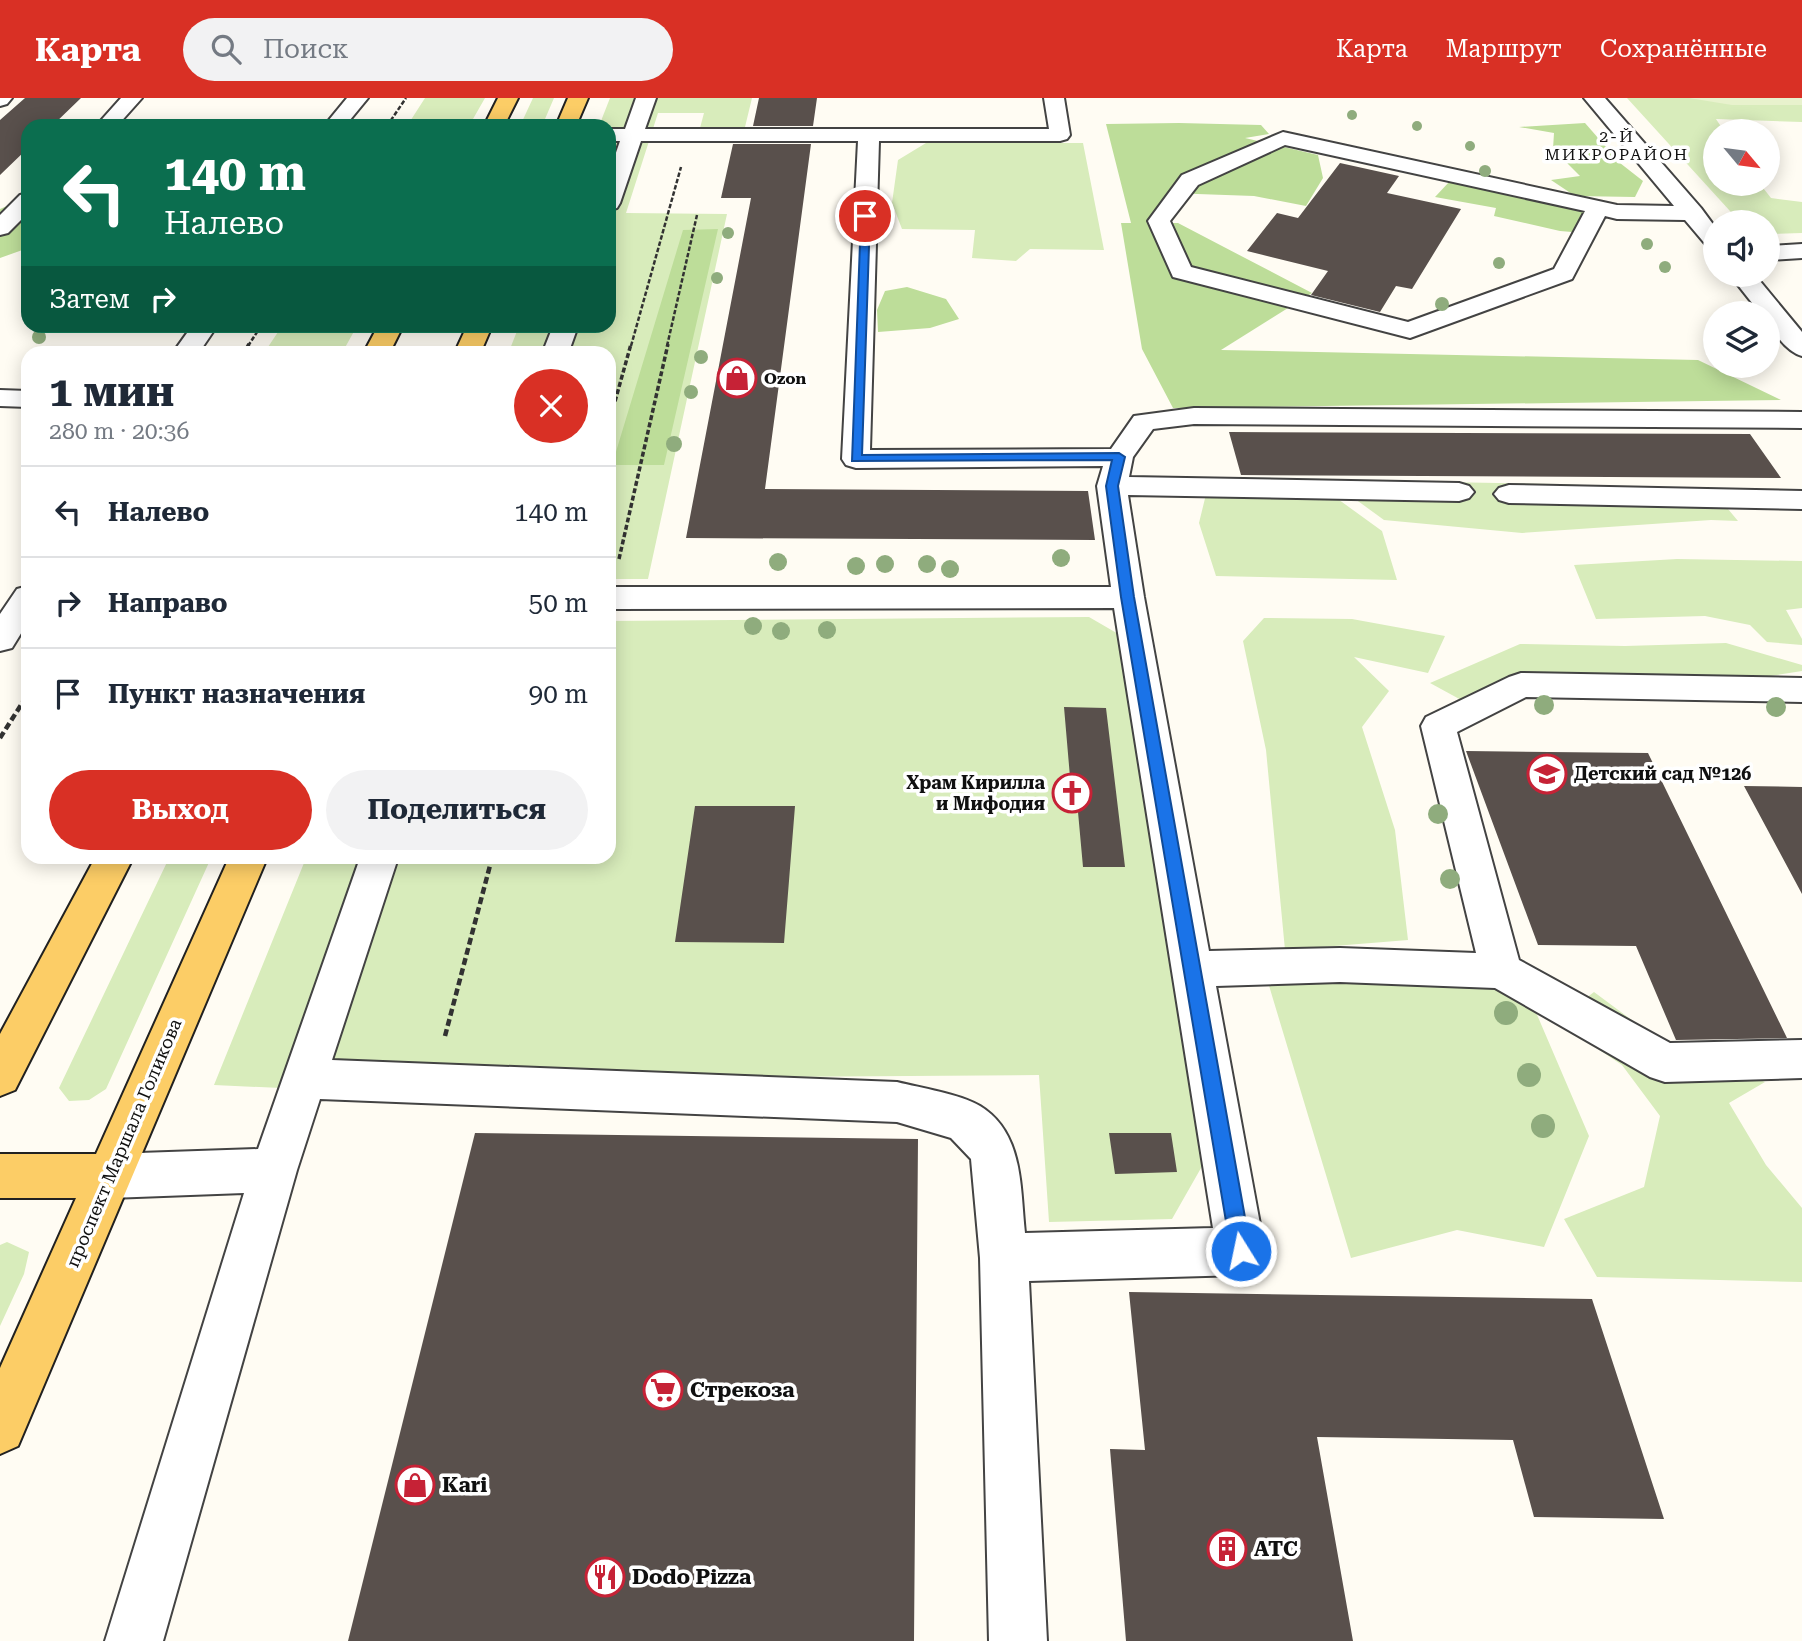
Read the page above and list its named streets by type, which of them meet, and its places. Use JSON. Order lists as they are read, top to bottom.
{
  "streets": {
    "main road": ["проспект Маршала Голикова"]
  },
  "districts": ["2-Й МИКРОРАЙОН"],
  "places": {
    "shop": ["Ozon", "Kari"],
    "school or university": ["Детский сад №126"],
    "church": ["Храм Кирилла и Мифодия"],
    "supermarket": ["Стрекоза"],
    "building": ["АТС"],
    "restaurant": ["Dodo Pizza"]
  },
  "north": "bottom right",
  "page": {
    "header": "Карта",
    "search": "Поиск",
    "nav": ["Карта", "Маршрут", "Сохранённые"],
    "turn": ["140 m", "Налево"],
    "then": "Затем",
    "heading": ["1 мин", "280 m · 20:36"],
    "list": [
      {
        "name": "Налево",
        "value": "140 m"
      },
      {
        "name": "Направо",
        "value": "50 m"
      },
      {
        "name": "Пункт назначения",
        "value": "90 m"
      }
    ],
    "buttons": ["Выход", "Поделиться"]
  }
}
